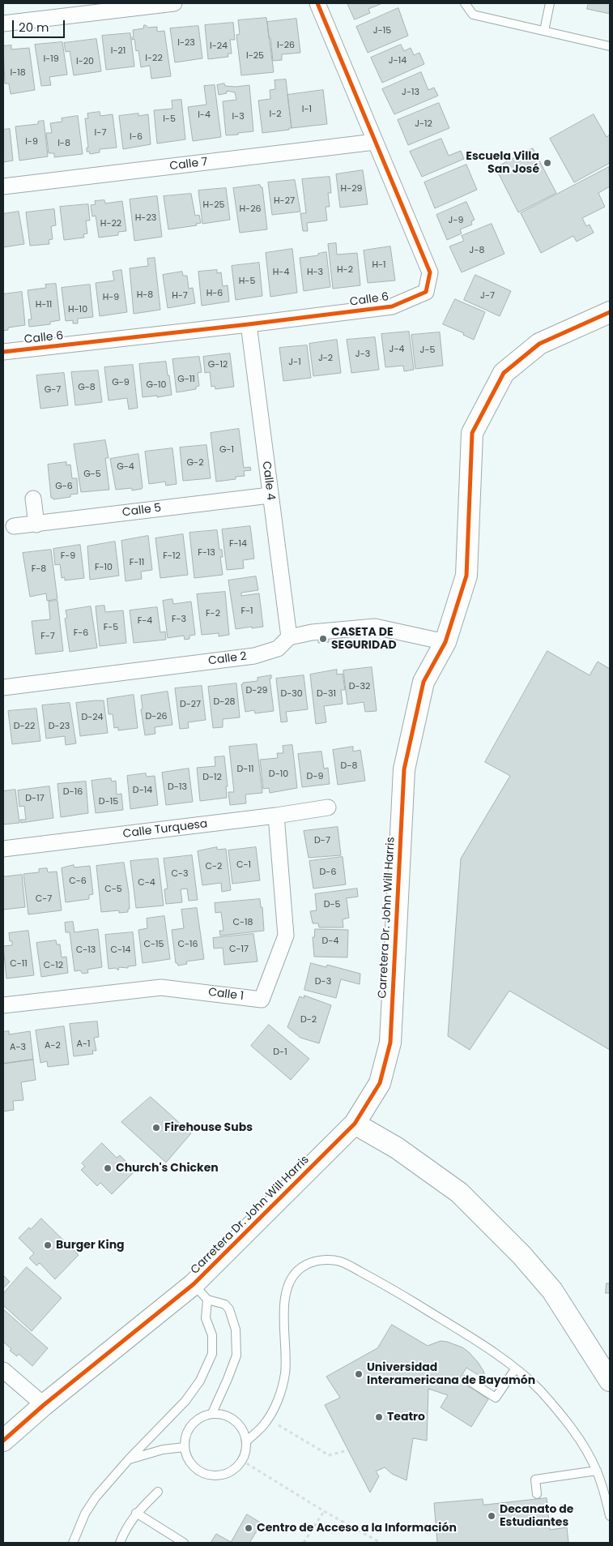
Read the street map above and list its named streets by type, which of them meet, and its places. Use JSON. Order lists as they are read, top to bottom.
{
  "streets": {
    "street": [
      "Calle 7",
      "Calle 6",
      "Calle 4",
      "Calle 5",
      "Calle 2",
      "Calle Turquesa",
      "Carretera Dr. John Will Harris",
      "Calle 1"
    ]
  },
  "crossings": [
    ["Calle 7", "Calle 6"],
    ["Calle 6", "Calle 4"],
    ["Calle 4", "Calle 5"],
    ["Calle 4", "Calle 2"],
    ["Calle 2", "Carretera Dr. John Will Harris"],
    ["Calle Turquesa", "Calle 1"]
  ],
  "places": [
    "Escuela Villa San José",
    "CASETA DE SEGURIDAD",
    "Firehouse Subs",
    "Church's Chicken",
    "Burger King",
    "Universidad Interamericana de Bayamón",
    "Teatro",
    "Decanato de Estudiantes",
    "Centro de Acceso a la Información"
  ],
  "house_numbers": [
    "J-15",
    "I-23",
    "I-26",
    "I-24",
    "I-21",
    "I-25",
    "I-22",
    "I-19",
    "J-14",
    "I-20",
    "I-18",
    "J-13",
    "I-1",
    "I-2",
    "I-4",
    "I-3",
    "I-5",
    "J-12",
    "I-7",
    "I-6",
    "I-9",
    "I-8",
    "H-29",
    "H-27",
    "H-25",
    "H-26",
    "H-23",
    "J-9",
    "H-22",
    "J-8",
    "H-1",
    "H-2",
    "H-4",
    "H-3",
    "H-5",
    "H-6",
    "H-8",
    "H-7",
    "J-7",
    "H-9",
    "H-11",
    "H-10",
    "J-4",
    "J-5",
    "J-3",
    "J-2",
    "J-1",
    "G-12",
    "G-11",
    "G-9",
    "G-10",
    "G-8",
    "G-7",
    "G-1",
    "G-2",
    "G-4",
    "G-5",
    "G-6",
    "F-14",
    "F-13",
    "F-9",
    "F-12",
    "F-11",
    "F-10",
    "F-8",
    "F-1",
    "F-2",
    "F-3",
    "F-4",
    "F-5",
    "F-6",
    "F-7",
    "D-32",
    "D-29",
    "D-30",
    "D-31",
    "D-28",
    "D-27",
    "D-26",
    "D-24",
    "D-22",
    "D-23",
    "D-8",
    "D-11",
    "D-10",
    "D-9",
    "D-12",
    "D-13",
    "D-14",
    "D-16",
    "D-17",
    "D-15",
    "D-7",
    "C-1",
    "C-2",
    "D-6",
    "C-3",
    "C-6",
    "C-4",
    "C-5",
    "C-7",
    "D-5",
    "C-18",
    "D-4",
    "C-15",
    "C-16",
    "C-17",
    "C-13",
    "C-14",
    "C-11",
    "C-12",
    "D-3",
    "D-2",
    "A-1",
    "A-2",
    "A-3",
    "D-1"
  ],
  "scale_bar": "20 m"
}
